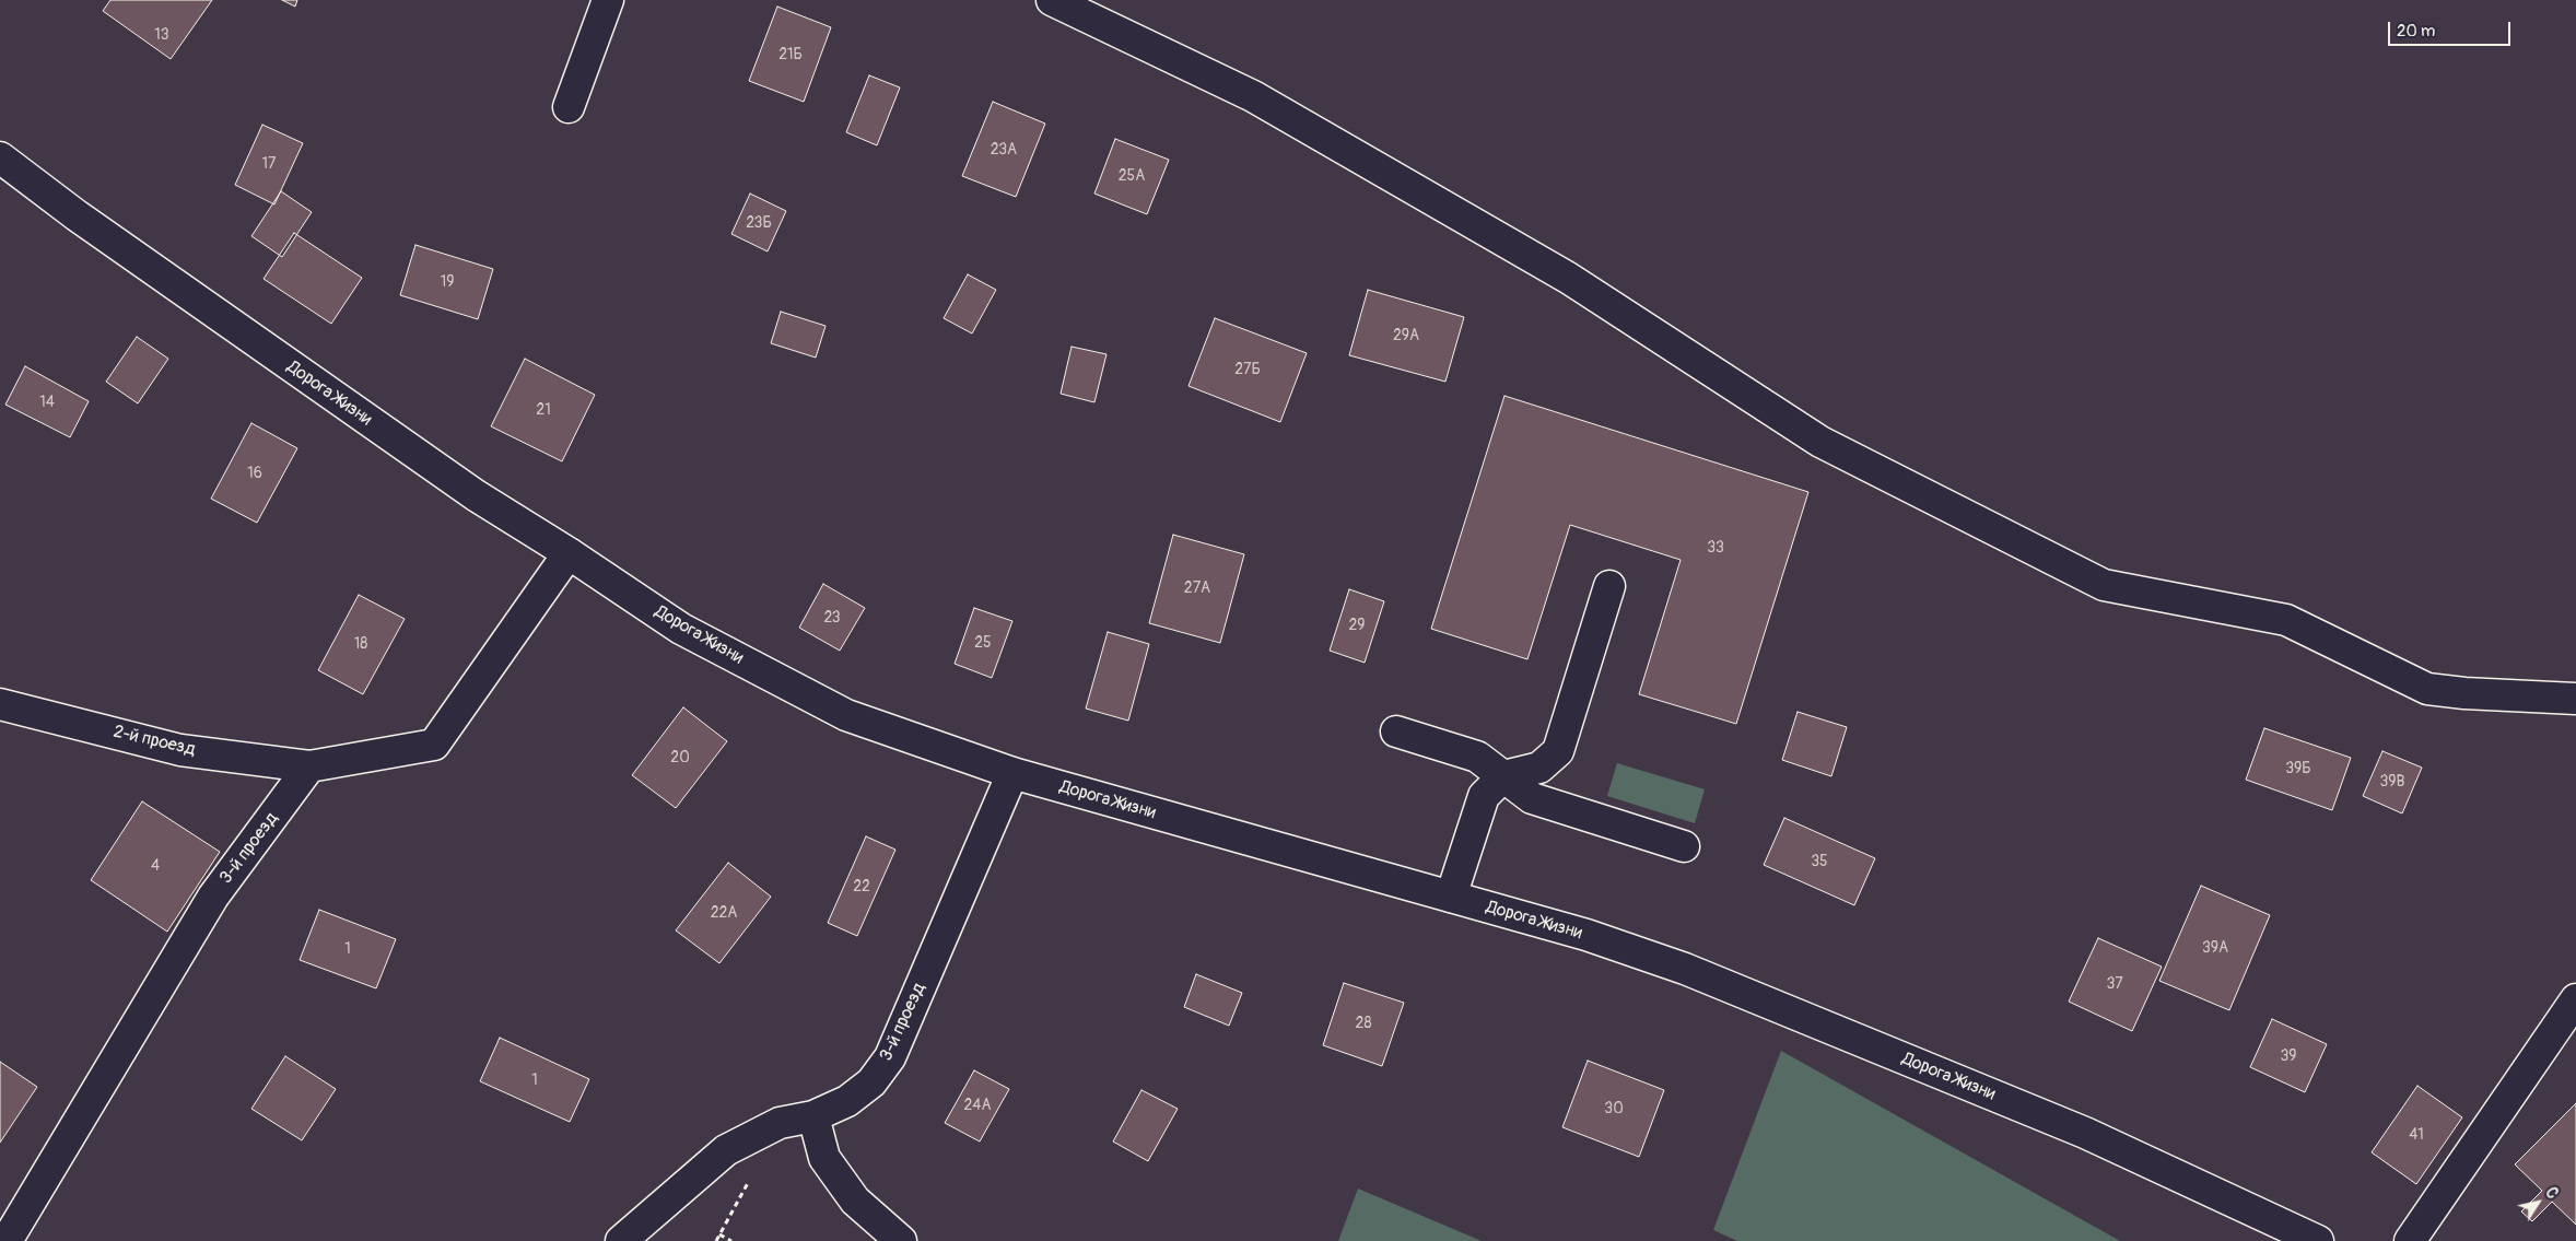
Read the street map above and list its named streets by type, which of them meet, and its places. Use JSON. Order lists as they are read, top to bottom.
{
  "streets": {
    "main road": ["Дорога Жизни", "2-й проезд", "3-й проезд"]
  },
  "crossings": [
    ["Дорога Жизни", "3-й проезд"],
    ["2-й проезд", "3-й проезд"]
  ],
  "house_numbers": [
    "13",
    "21Б",
    "23А",
    "17",
    "25А",
    "23Б",
    "19",
    "29А",
    "27Б",
    "14",
    "21",
    "16",
    "33",
    "27А",
    "23",
    "29",
    "25",
    "18",
    "20",
    "39Б",
    "39В",
    "35",
    "4",
    "22",
    "22А",
    "39А",
    "1",
    "37",
    "28",
    "39",
    "1",
    "24А",
    "30",
    "41"
  ],
  "scale_bar": "20 m",
  "north": "top right"
}
